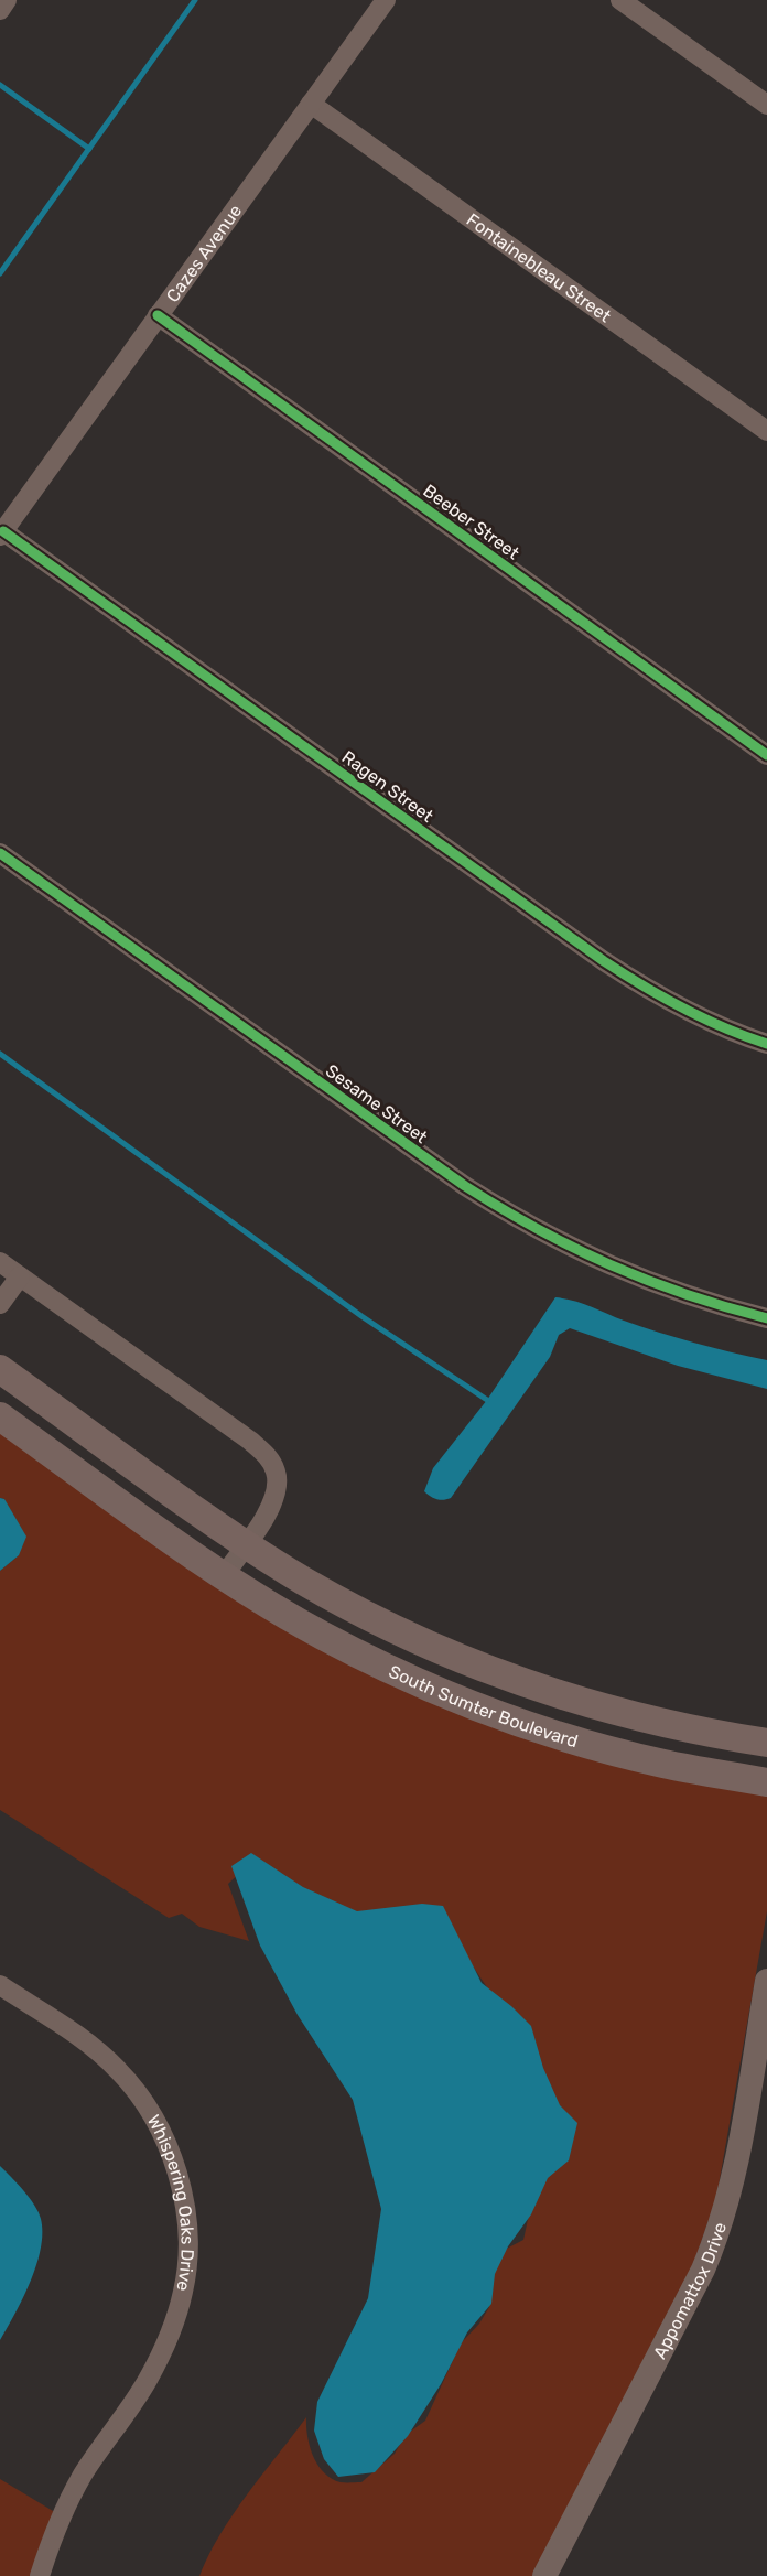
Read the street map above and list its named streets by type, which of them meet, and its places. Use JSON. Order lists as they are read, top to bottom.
{
  "streets": {
    "main road": ["South Sumter Boulevard"],
    "street": [
      "Cazes Avenue",
      "Fontainebleau Street",
      "Beeber Street",
      "Ragen Street",
      "Sesame Street",
      "Whispering Oaks Drive",
      "Appomattox Drive"
    ]
  },
  "crossings": [
    ["Cazes Avenue", "Fontainebleau Street"],
    ["Cazes Avenue", "Beeber Street"],
    ["Cazes Avenue", "Ragen Street"]
  ]
}
